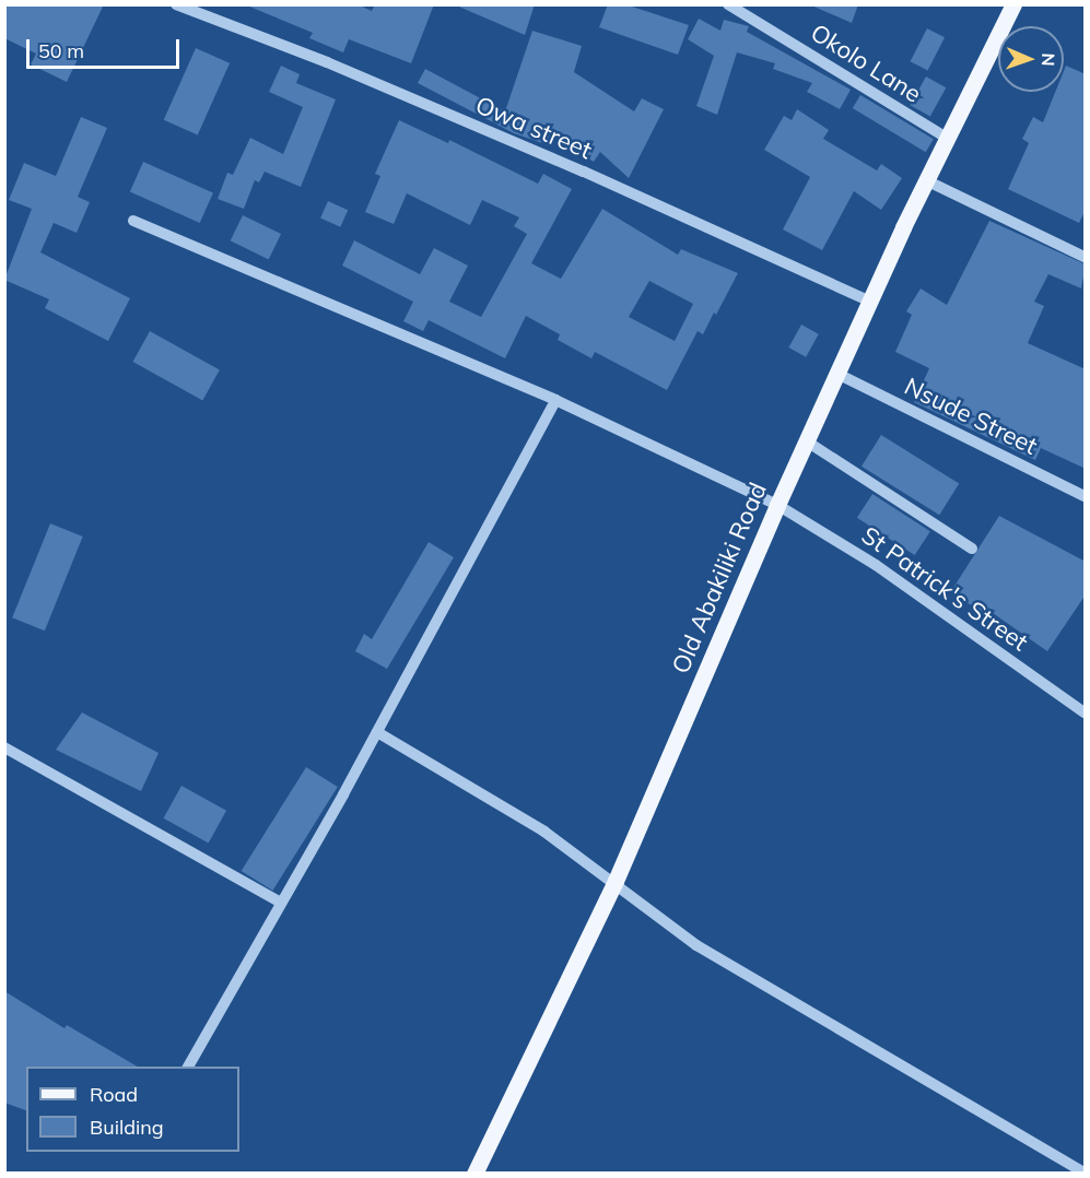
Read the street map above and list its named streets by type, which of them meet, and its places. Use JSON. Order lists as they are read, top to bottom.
{
  "streets": {
    "main road": ["Old Abakiliki Road"],
    "street": [
      "Okolo Lane",
      "Owa street",
      "Nsude Street",
      "St Patrick's Street"
    ]
  },
  "crossings": [
    ["Okolo Lane", "Old Abakiliki Road"],
    ["Owa street", "Old Abakiliki Road"],
    ["Nsude Street", "Old Abakiliki Road"],
    ["Old Abakiliki Road", "St Patrick's Street"]
  ],
  "legend": ["Road", "Building"],
  "scale_bar": "50 m",
  "north": "right"
}
